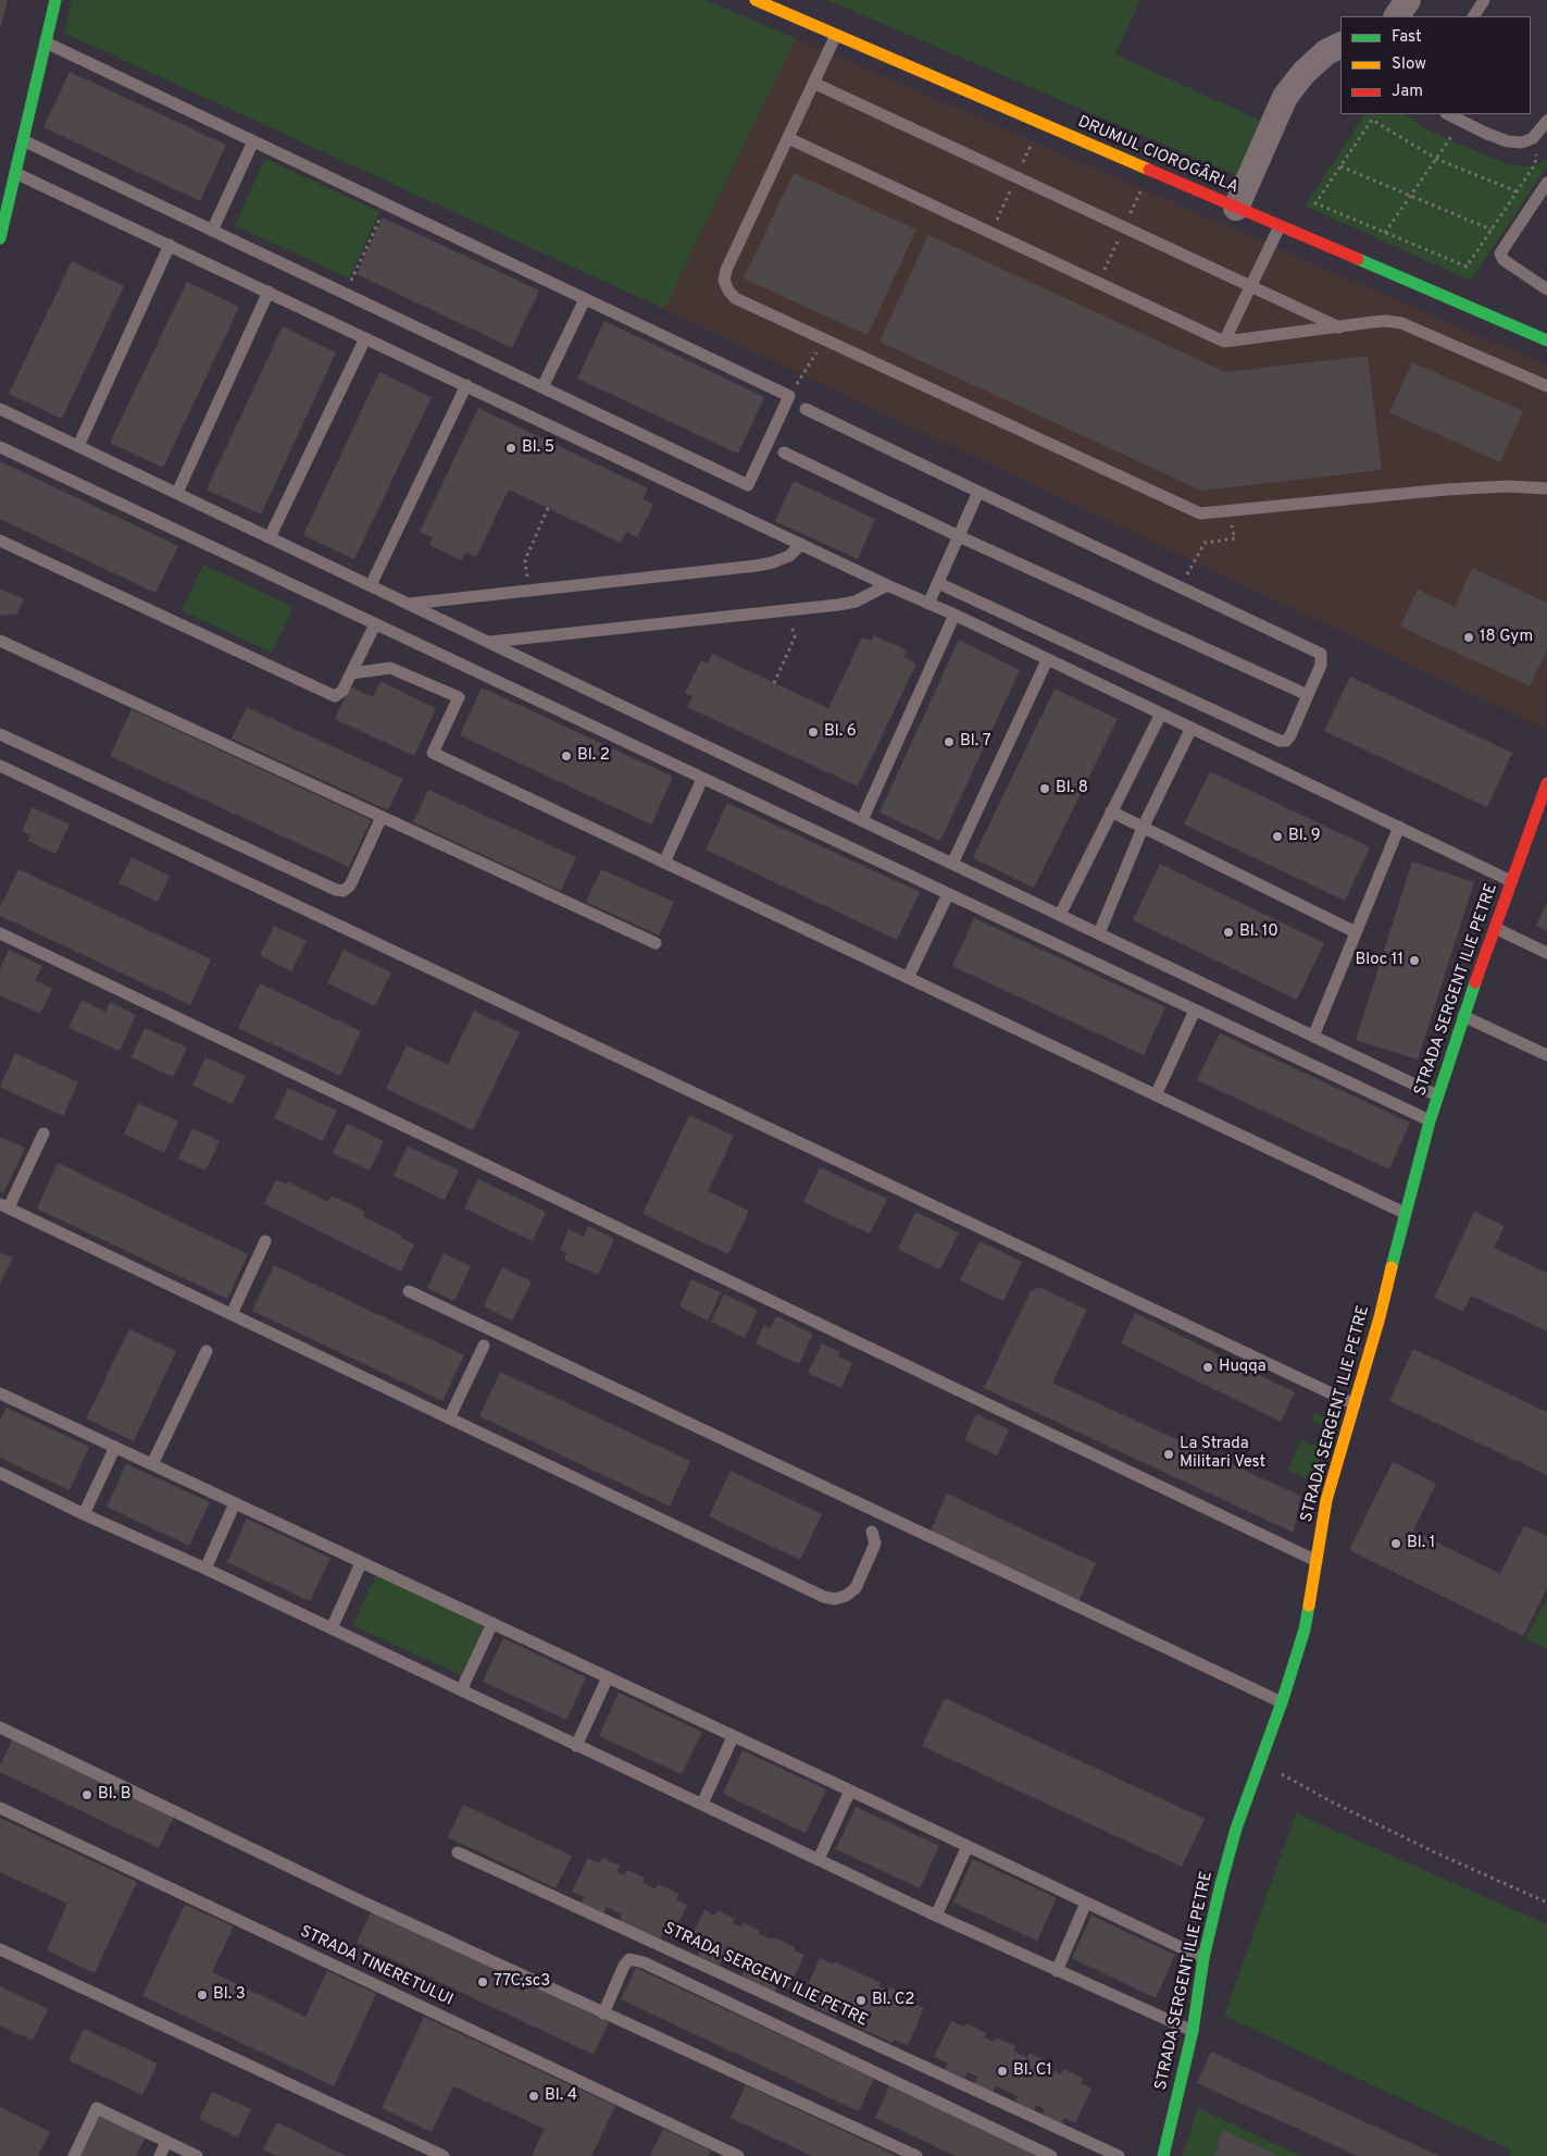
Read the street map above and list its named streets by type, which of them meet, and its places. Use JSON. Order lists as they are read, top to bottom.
{
  "streets": {
    "street": ["DRUMUL CIOROGÂRLA", "STRADA SERGENT ILIE PETRE"],
    "lane": ["STRADA TINERETULUI"]
  },
  "places": [
    "Bl. 5",
    "18 Gym",
    "Bl. 6",
    "Bl. 7",
    "Bl. 2",
    "Bl. 8",
    "Bl. 9",
    "Bl. 10",
    "Bloc 11",
    "Huqqa",
    "La Strada Militari Vest",
    "Bl. 1",
    "Bl. B",
    "77C,sc3",
    "Bl. 3",
    "Bl. C2",
    "Bl. C1",
    "Bl. 4"
  ],
  "legend": ["Fast", "Slow", "Jam"]
}
